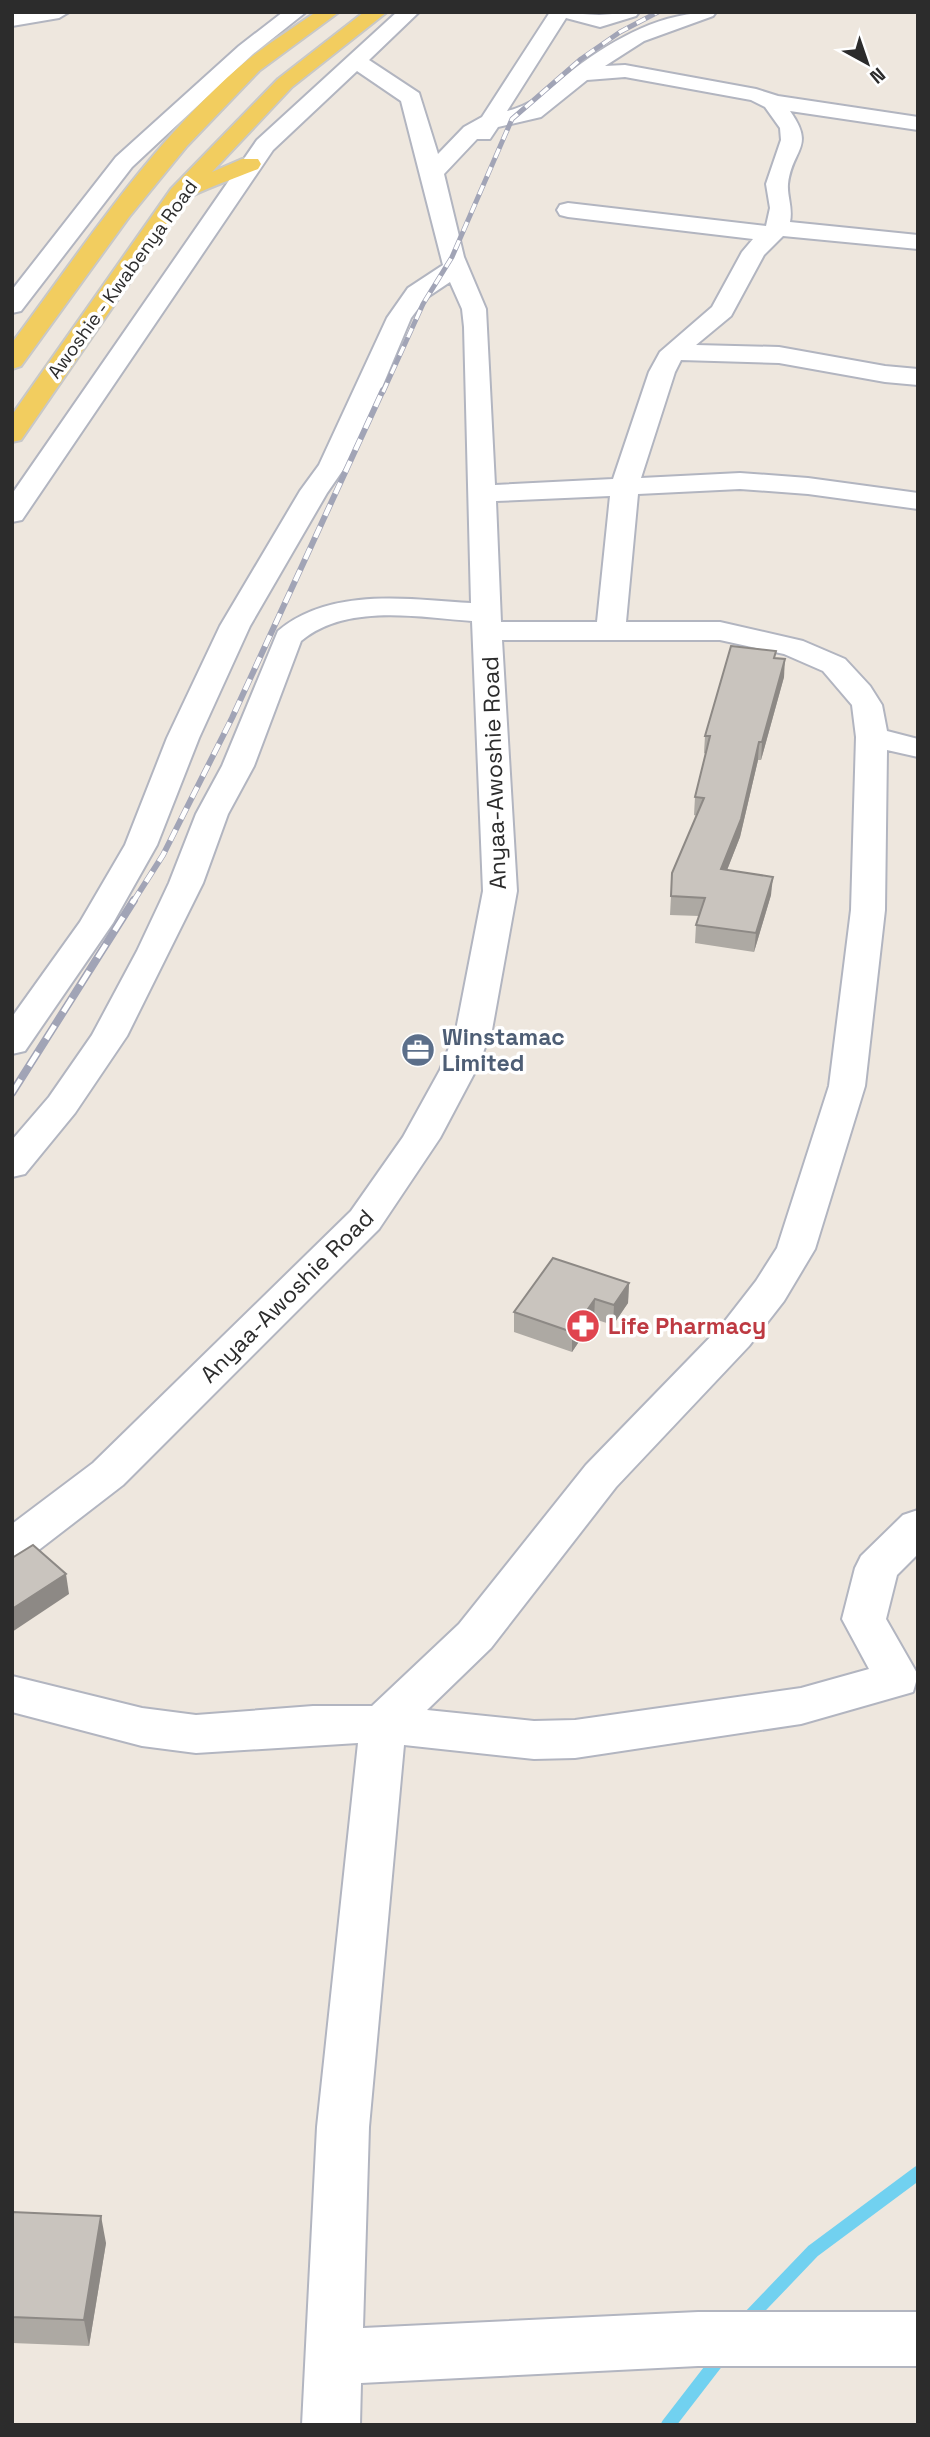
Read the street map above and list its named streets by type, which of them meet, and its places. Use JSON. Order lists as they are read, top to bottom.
{
  "streets": {
    "main road": ["Awoshie - Kwabenya Road"],
    "street": ["Anyaa-Awoshie Road"]
  },
  "places": {
    "office": ["Winstamac Limited"],
    "pharmacy": ["Life Pharmacy"]
  },
  "north": "bottom right"
}
